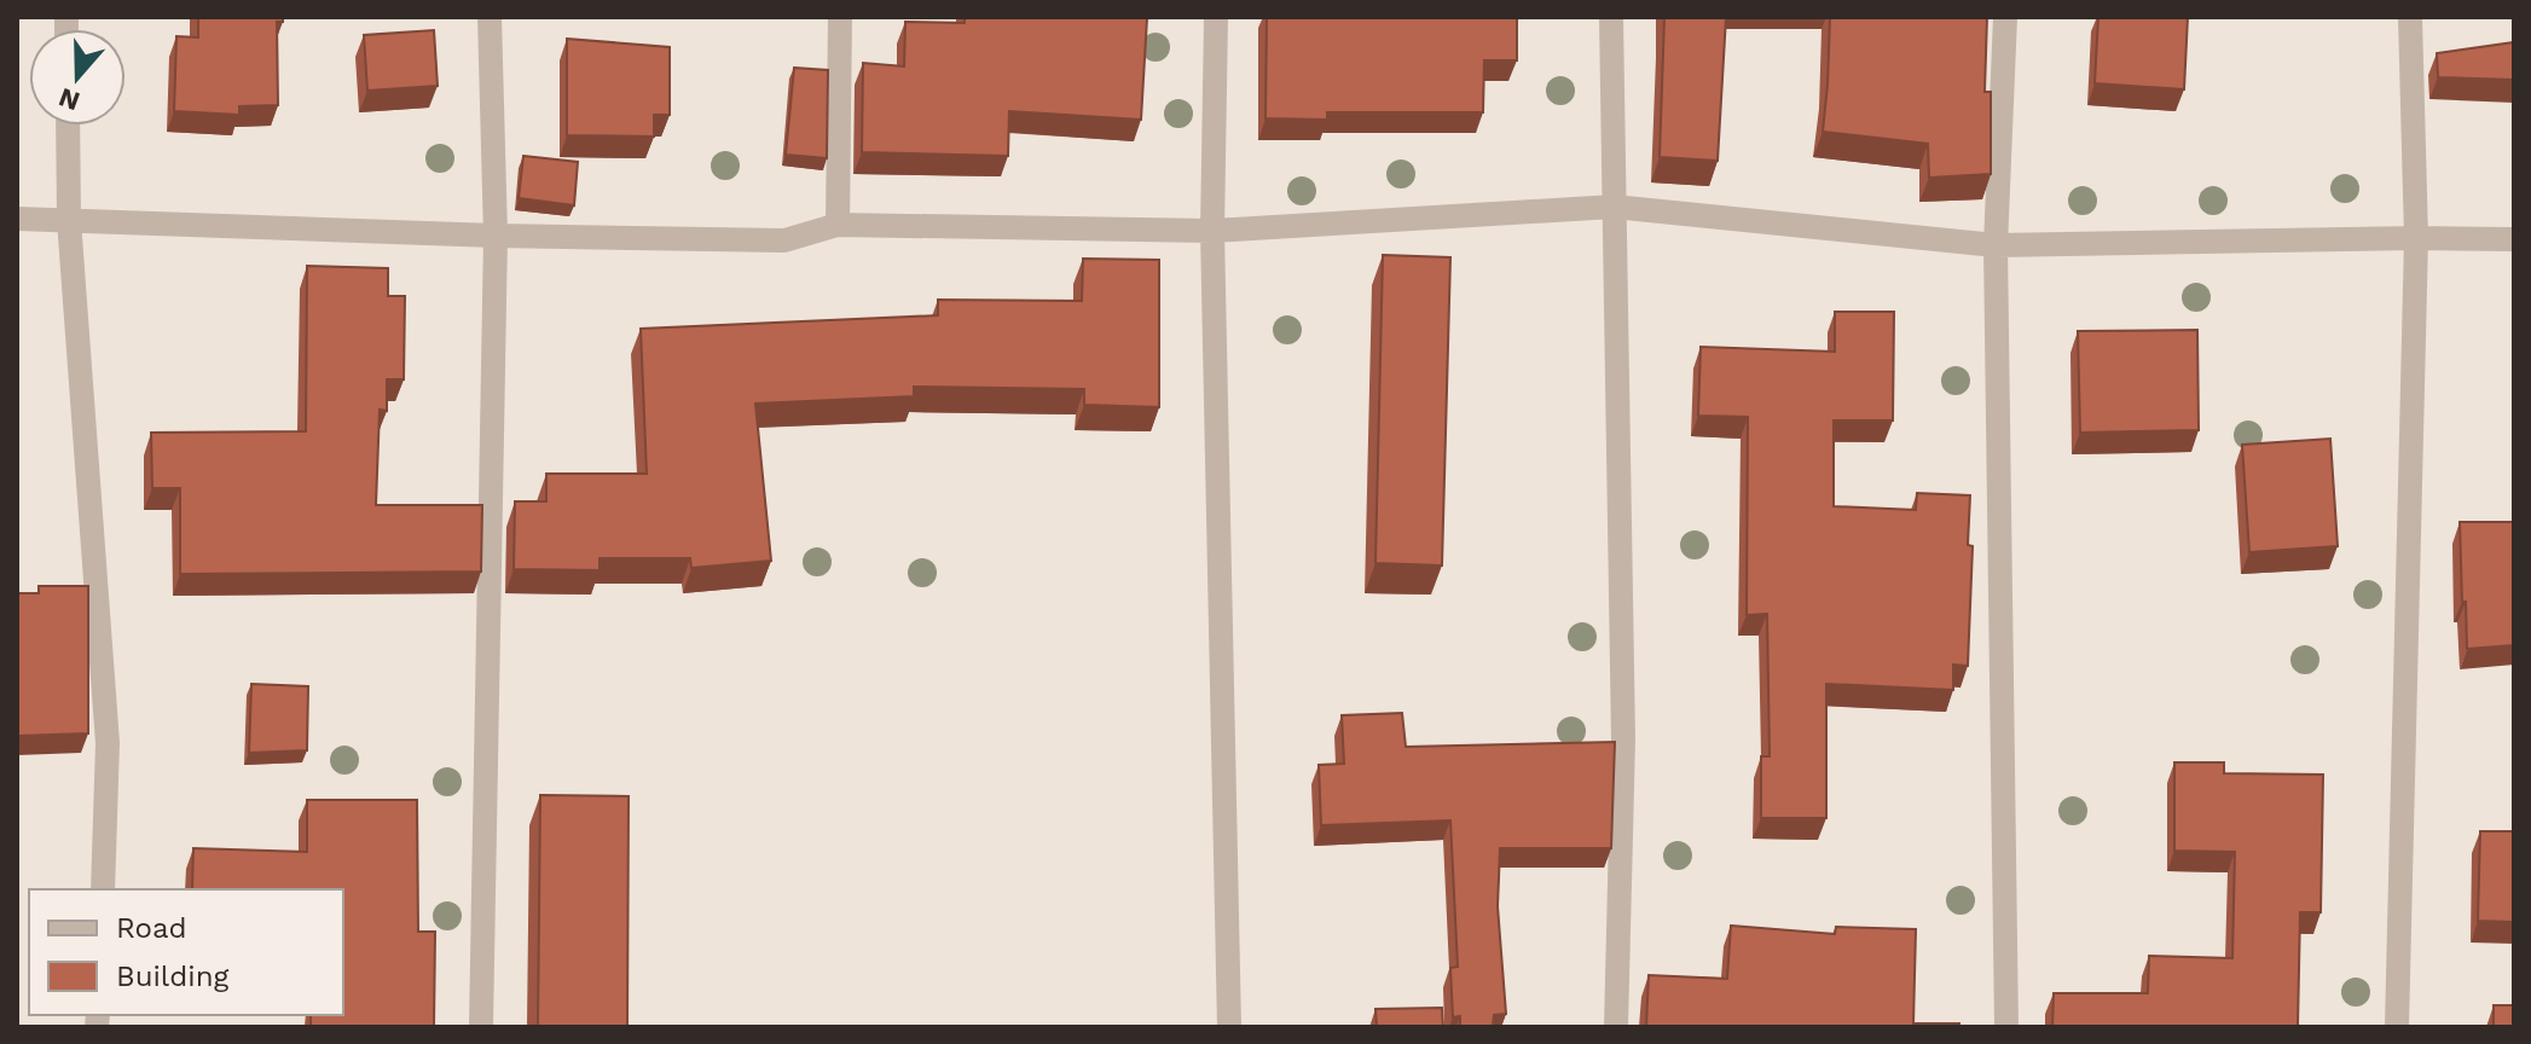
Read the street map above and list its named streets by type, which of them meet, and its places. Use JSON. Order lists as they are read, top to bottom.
{
  "legend": ["Road", "Building"],
  "north": "bottom"
}
